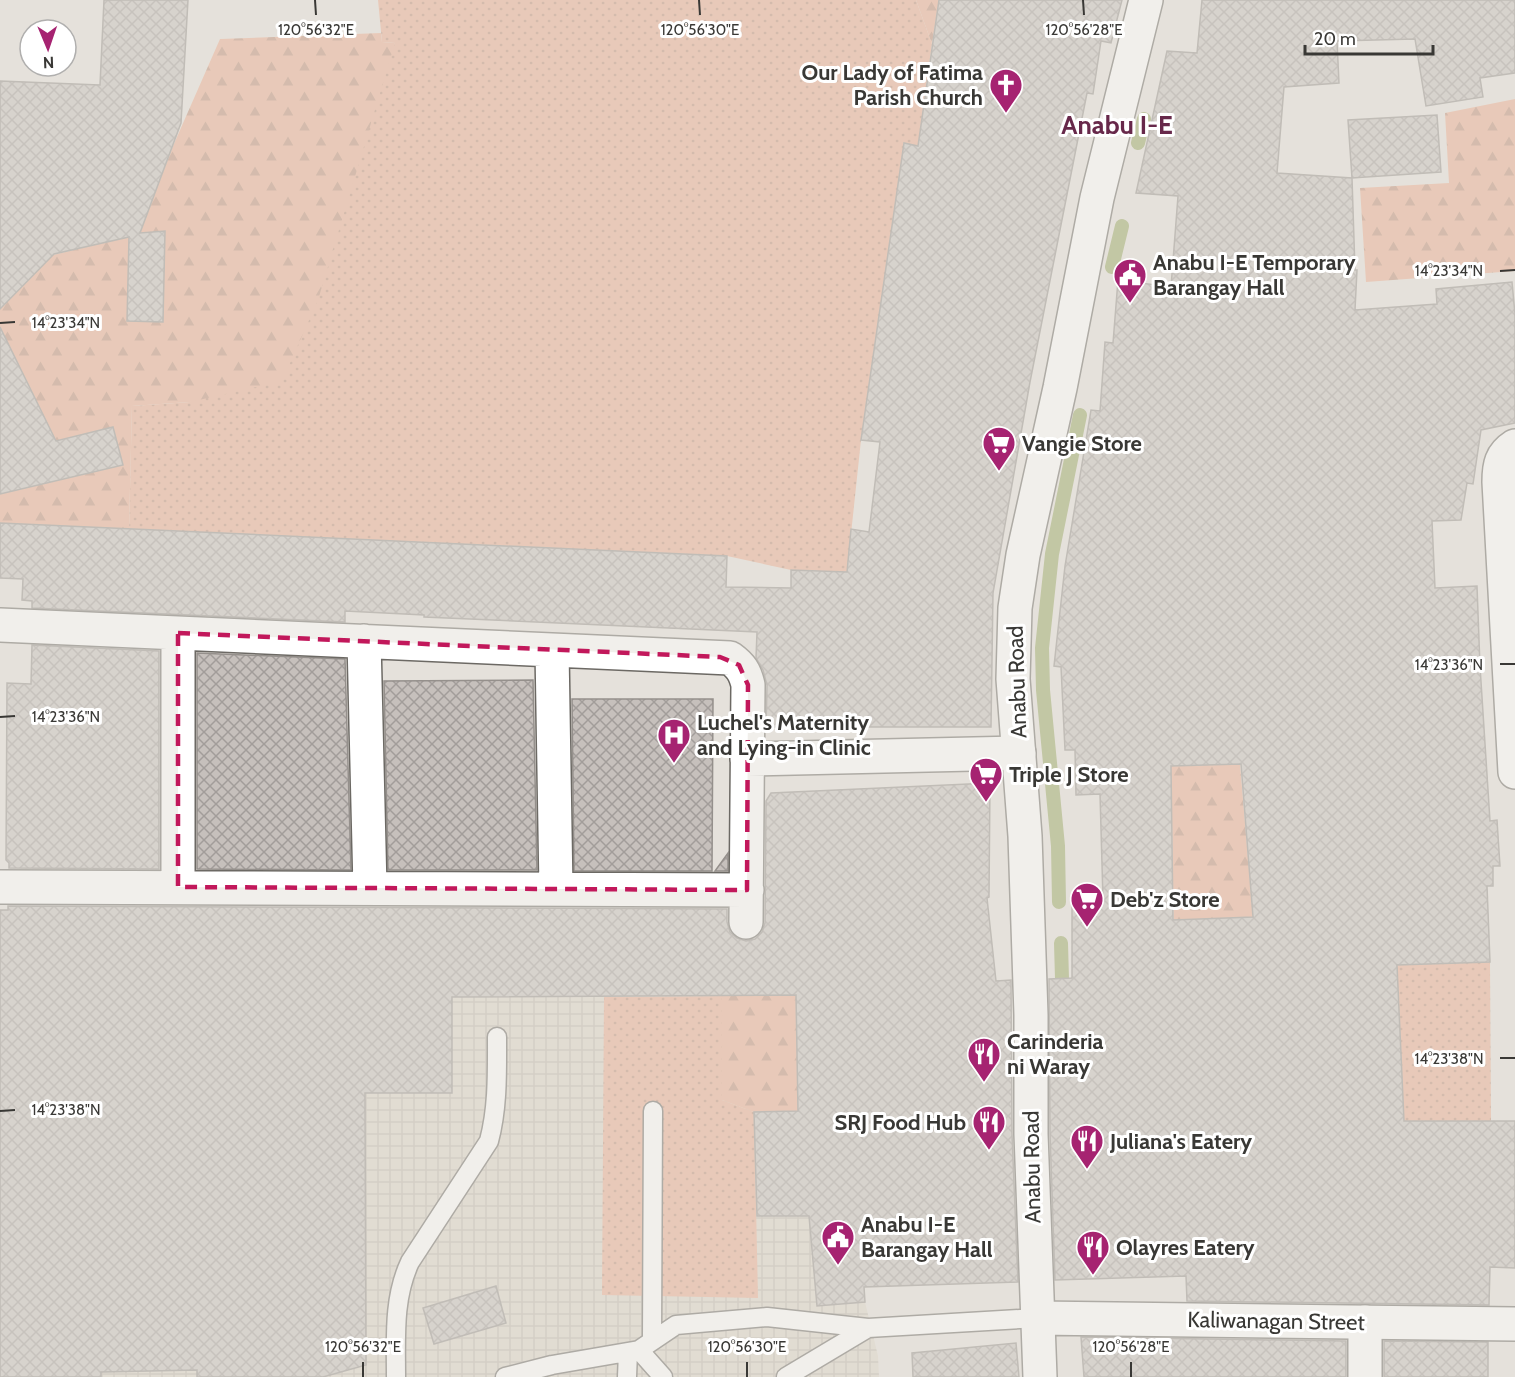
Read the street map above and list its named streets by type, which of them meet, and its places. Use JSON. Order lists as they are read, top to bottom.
{
  "streets": {
    "street": ["Anabu Road", "Kaliwanagan Street"]
  },
  "crossings": [
    ["Anabu Road", "Kaliwanagan Street"]
  ],
  "districts": ["Anabu I-E"],
  "places": {
    "church": ["Our Lady of Fatima Parish Church"],
    "public building": ["Anabu I-E Temporary Barangay Hall", "Anabu I-E Barangay Hall"],
    "supermarket": ["Vangie Store", "Triple J Store", "Deb'z Store"],
    "hospital": ["Luchel's Maternity and Lying-in Clinic"],
    "restaurant": [
      "Carinderia ni Waray",
      "SRJ Food Hub",
      "Juliana's Eatery",
      "Olayres Eatery"
    ]
  },
  "scale_bar": "20 m",
  "north": "bottom",
  "coordinates": [
    "120°56'32\"E",
    "120°56'30\"E",
    "120°56'28\"E",
    "14°23'34\"N",
    "14°23'36\"N",
    "14°23'38\"N"
  ]
}
